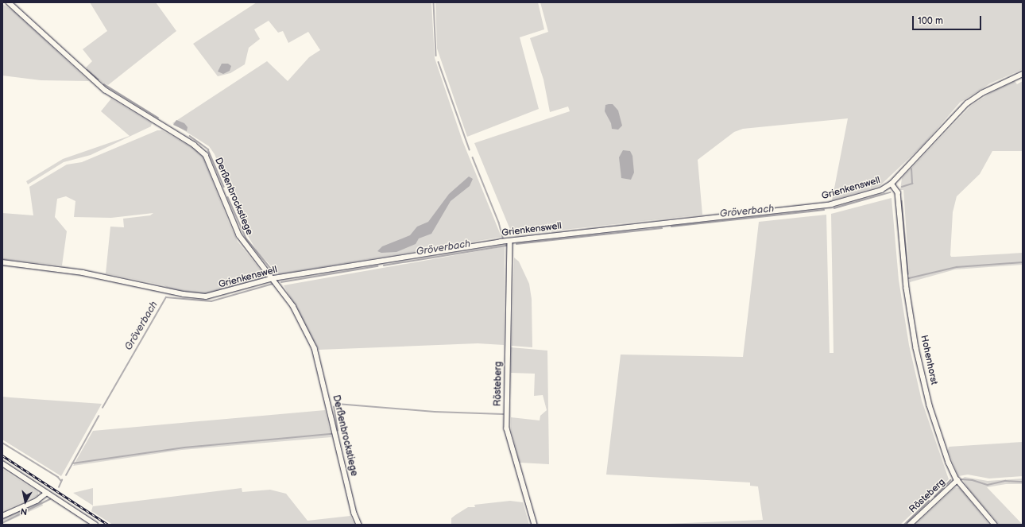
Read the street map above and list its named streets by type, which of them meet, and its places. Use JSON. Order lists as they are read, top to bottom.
{
  "streets": {
    "street": [
      "Grienkenswell",
      "Derßenbrockstiege",
      "Hohenhorst",
      "Rösteberg"
    ]
  },
  "crossings": [
    ["Grienkenswell", "Derßenbrockstiege"],
    ["Grienkenswell", "Hohenhorst"],
    ["Grienkenswell", "Rösteberg"],
    ["Hohenhorst", "Rösteberg"]
  ],
  "water": ["Gröverbach"],
  "scale_bar": "100 m",
  "north": "bottom"
}
